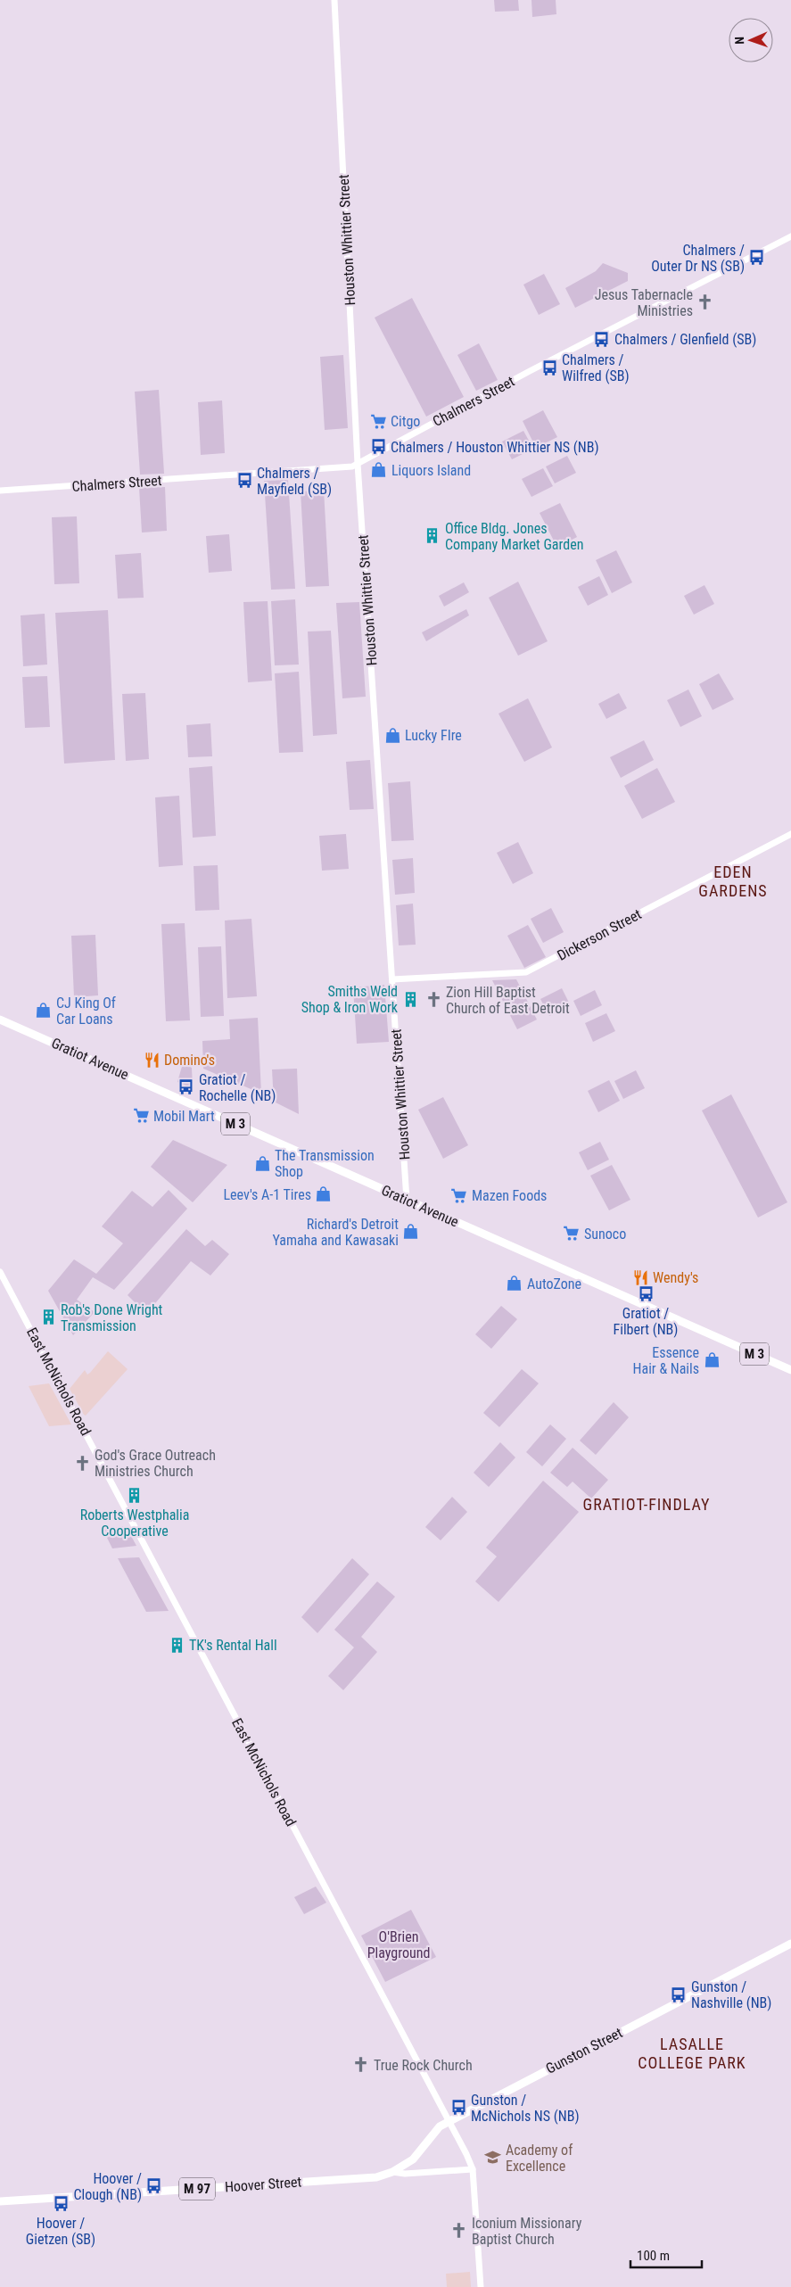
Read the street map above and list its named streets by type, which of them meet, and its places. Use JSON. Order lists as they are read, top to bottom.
{
  "streets": {
    "main road": [
      "Gratiot Avenue",
      "M 3",
      "Gunston Street",
      "Hoover Street",
      "M 97"
    ],
    "street": [
      "Houston Whittier Street",
      "Chalmers Street",
      "Dickerson Street",
      "East McNichols Road"
    ]
  },
  "crossings": [
    ["Houston Whittier Street", "Chalmers Street"],
    ["Houston Whittier Street", "Dickerson Street"],
    ["Houston Whittier Street", "Gratiot Avenue"],
    ["East McNichols Road", "Gunston Street"],
    ["East McNichols Road", "Hoover Street"],
    ["East McNichols Road", "M 97"],
    ["Gunston Street", "M 97"],
    ["Hoover Street", "M 97"]
  ],
  "districts": ["EDEN GARDENS", "GRATIOT-FINDLAY", "LASALLE COLLEGE PARK"],
  "parks": ["O'Brien Playground"],
  "places": {
    "bus stop": [
      "Chalmers / Outer Dr NS (SB)",
      "Chalmers / Glenfield (SB)",
      "Chalmers / Wilfred (SB)",
      "Chalmers / Houston Whittier NS (NB)",
      "Chalmers / Mayfield (SB)",
      "Gratiot / Rochelle (NB)",
      "Gratiot / Filbert (NB)",
      "Gunston / Nashville (NB)",
      "Gunston / McNichols NS (NB)",
      "Hoover / Clough (NB)",
      "Hoover / Gietzen (SB)"
    ],
    "church": [
      "Jesus Tabernacle Ministries",
      "Zion Hill Baptist Church of East Detroit",
      "God's Grace Outreach Ministries Church",
      "True Rock Church",
      "Iconium Missionary Baptist Church"
    ],
    "supermarket": [
      "Citgo",
      "Mobil Mart",
      "Mazen Foods",
      "Sunoco"
    ],
    "shop": [
      "Liquors Island",
      "Lucky FIre",
      "CJ King Of Car Loans",
      "The Transmission Shop",
      "Leev's A-1 Tires",
      "Richard's Detroit Yamaha and Kawasaki",
      "AutoZone",
      "Essence Hair & Nails"
    ],
    "building": [
      "Office Bldg. Jones Company Market Garden",
      "Smiths Weld Shop & Iron Work",
      "Rob's Done Wright Transmission",
      "Roberts Westphalia Cooperative",
      "TK's Rental Hall"
    ],
    "restaurant": ["Domino's", "Wendy's"],
    "school or university": ["Academy of Excellence"]
  },
  "scale_bar": "100 m",
  "north": "left"
}
